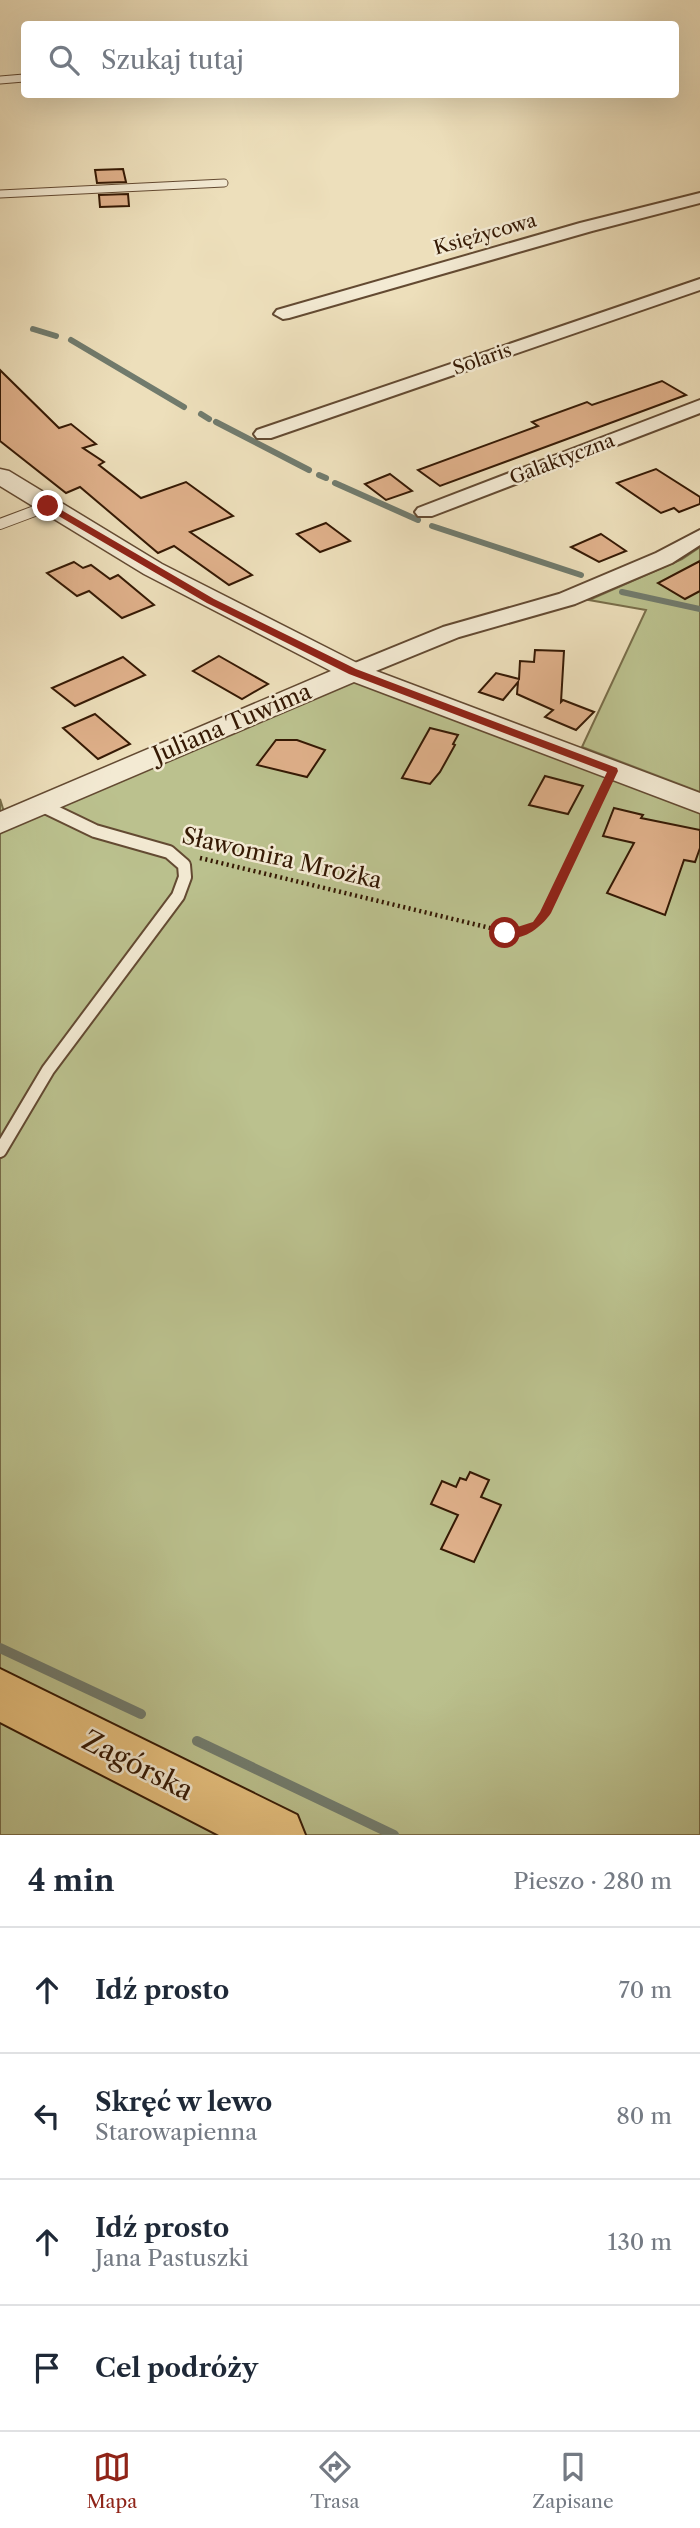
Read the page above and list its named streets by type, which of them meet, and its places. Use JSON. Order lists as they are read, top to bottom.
{
  "streets": {
    "highway": ["Zagórska"],
    "street": [
      "Księżycowa",
      "Solaris",
      "Galaktyczna",
      "Juliana Tuwima"
    ],
    "lane": ["Sławomira Mrożka"]
  },
  "crossings": [
    ["Juliana Tuwima", "Sławomira Mrożka"]
  ],
  "page": {
    "search": "Szukaj tutaj",
    "heading": ["4 min", "Pieszo · 280 m"],
    "list": [
      ["Idź prosto", "70 m"],
      ["Skręć w lewo", "Starowapienna", "80 m"],
      ["Idź prosto", "Jana Pastuszki", "130 m"],
      "Cel podróży"
    ],
    "nav": ["Mapa", "Trasa", "Zapisane"]
  }
}
